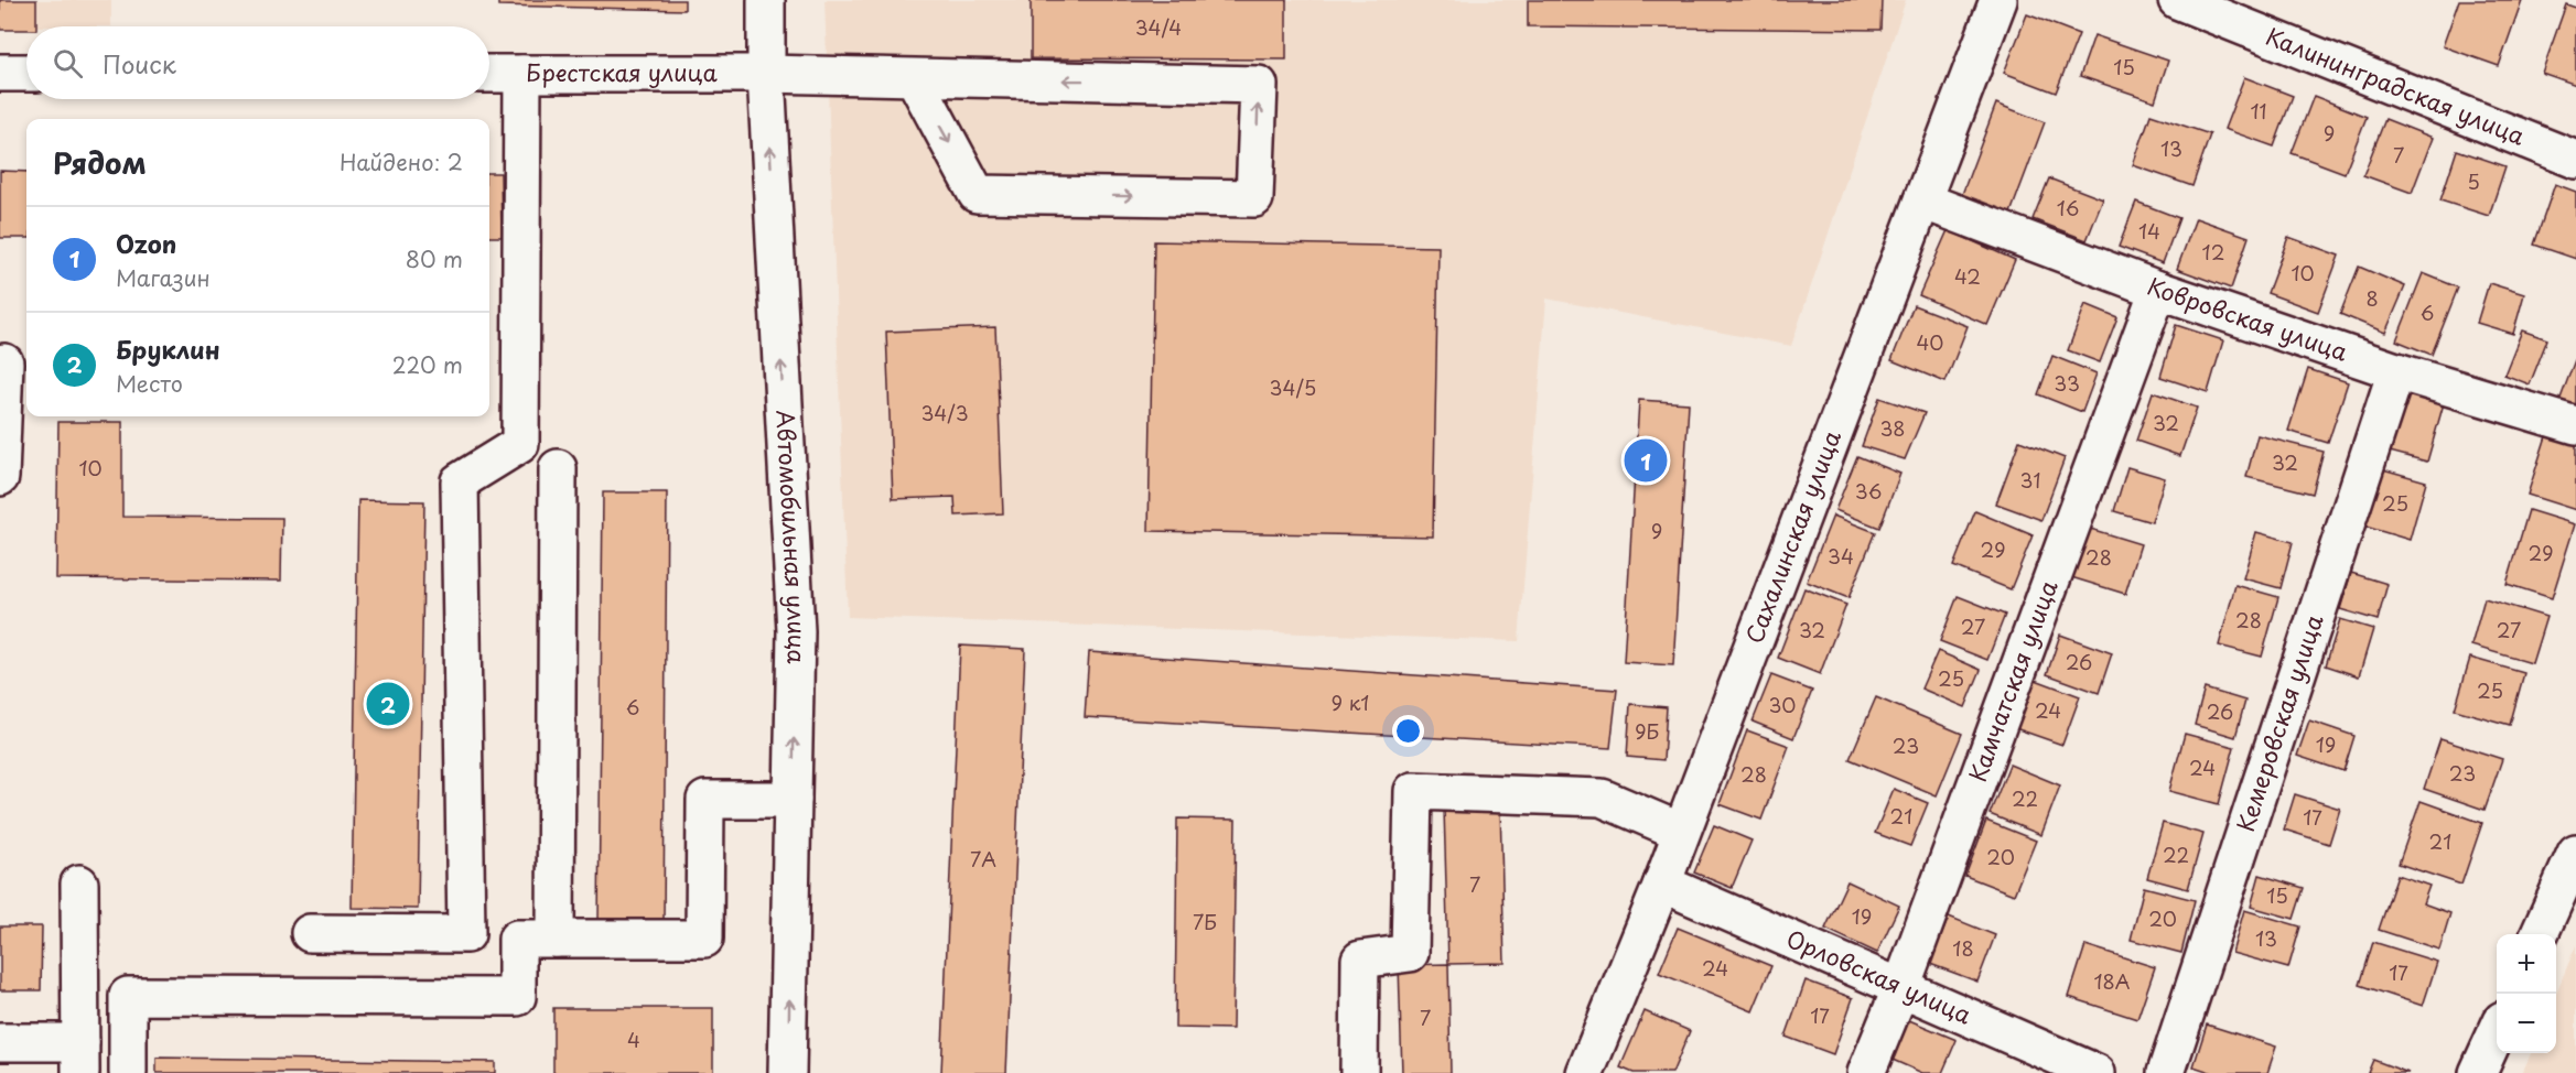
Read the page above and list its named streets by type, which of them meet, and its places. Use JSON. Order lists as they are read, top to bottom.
{
  "streets": {
    "street": [
      "Брестская улица",
      "Калининградская улица",
      "Ковровская улица",
      "Автомобильная улица",
      "Сахалинская улица",
      "Камчатская улица",
      "Кемеровская улица",
      "Орловская улица"
    ]
  },
  "crossings": [
    ["Брестская улица", "Автомобильная улица"],
    ["Ковровская улица", "Сахалинская улица"],
    ["Ковровская улица", "Камчатская улица"],
    ["Ковровская улица", "Кемеровская улица"],
    ["Сахалинская улица", "Орловская улица"],
    ["Камчатская улица", "Орловская улица"]
  ],
  "house_numbers": [
    "34/4",
    "15",
    "11",
    "9",
    "13",
    "7",
    "5",
    "16",
    "14",
    "12",
    "10",
    "42",
    "8",
    "6",
    "40",
    "33",
    "34/5",
    "34/3",
    "32",
    "38",
    "32",
    "10",
    "31",
    "36",
    "25",
    "9",
    "29",
    "29",
    "34",
    "28",
    "28",
    "27",
    "32",
    "27",
    "26",
    "25",
    "25",
    "9 к1",
    "30",
    "6",
    "24",
    "26",
    "9Б",
    "19",
    "23",
    "24",
    "23",
    "28",
    "22",
    "21",
    "17",
    "21",
    "22",
    "20",
    "7А",
    "7",
    "15",
    "19",
    "20",
    "7Б",
    "13",
    "18",
    "24",
    "17",
    "18А",
    "17",
    "7",
    "4"
  ],
  "page": {
    "search": "Поиск",
    "heading": ["Рядом", "Найдено: 2"],
    "list": [
      {
        "mark": "1",
        "name": "Ozon",
        "note": "Магазин",
        "value": "80 m"
      },
      {
        "mark": "2",
        "name": "Бруклин",
        "note": "Место",
        "value": "220 m"
      }
    ],
    "pins": ["1", "2"],
    "map_buttons": ["+", "−"]
  }
}
